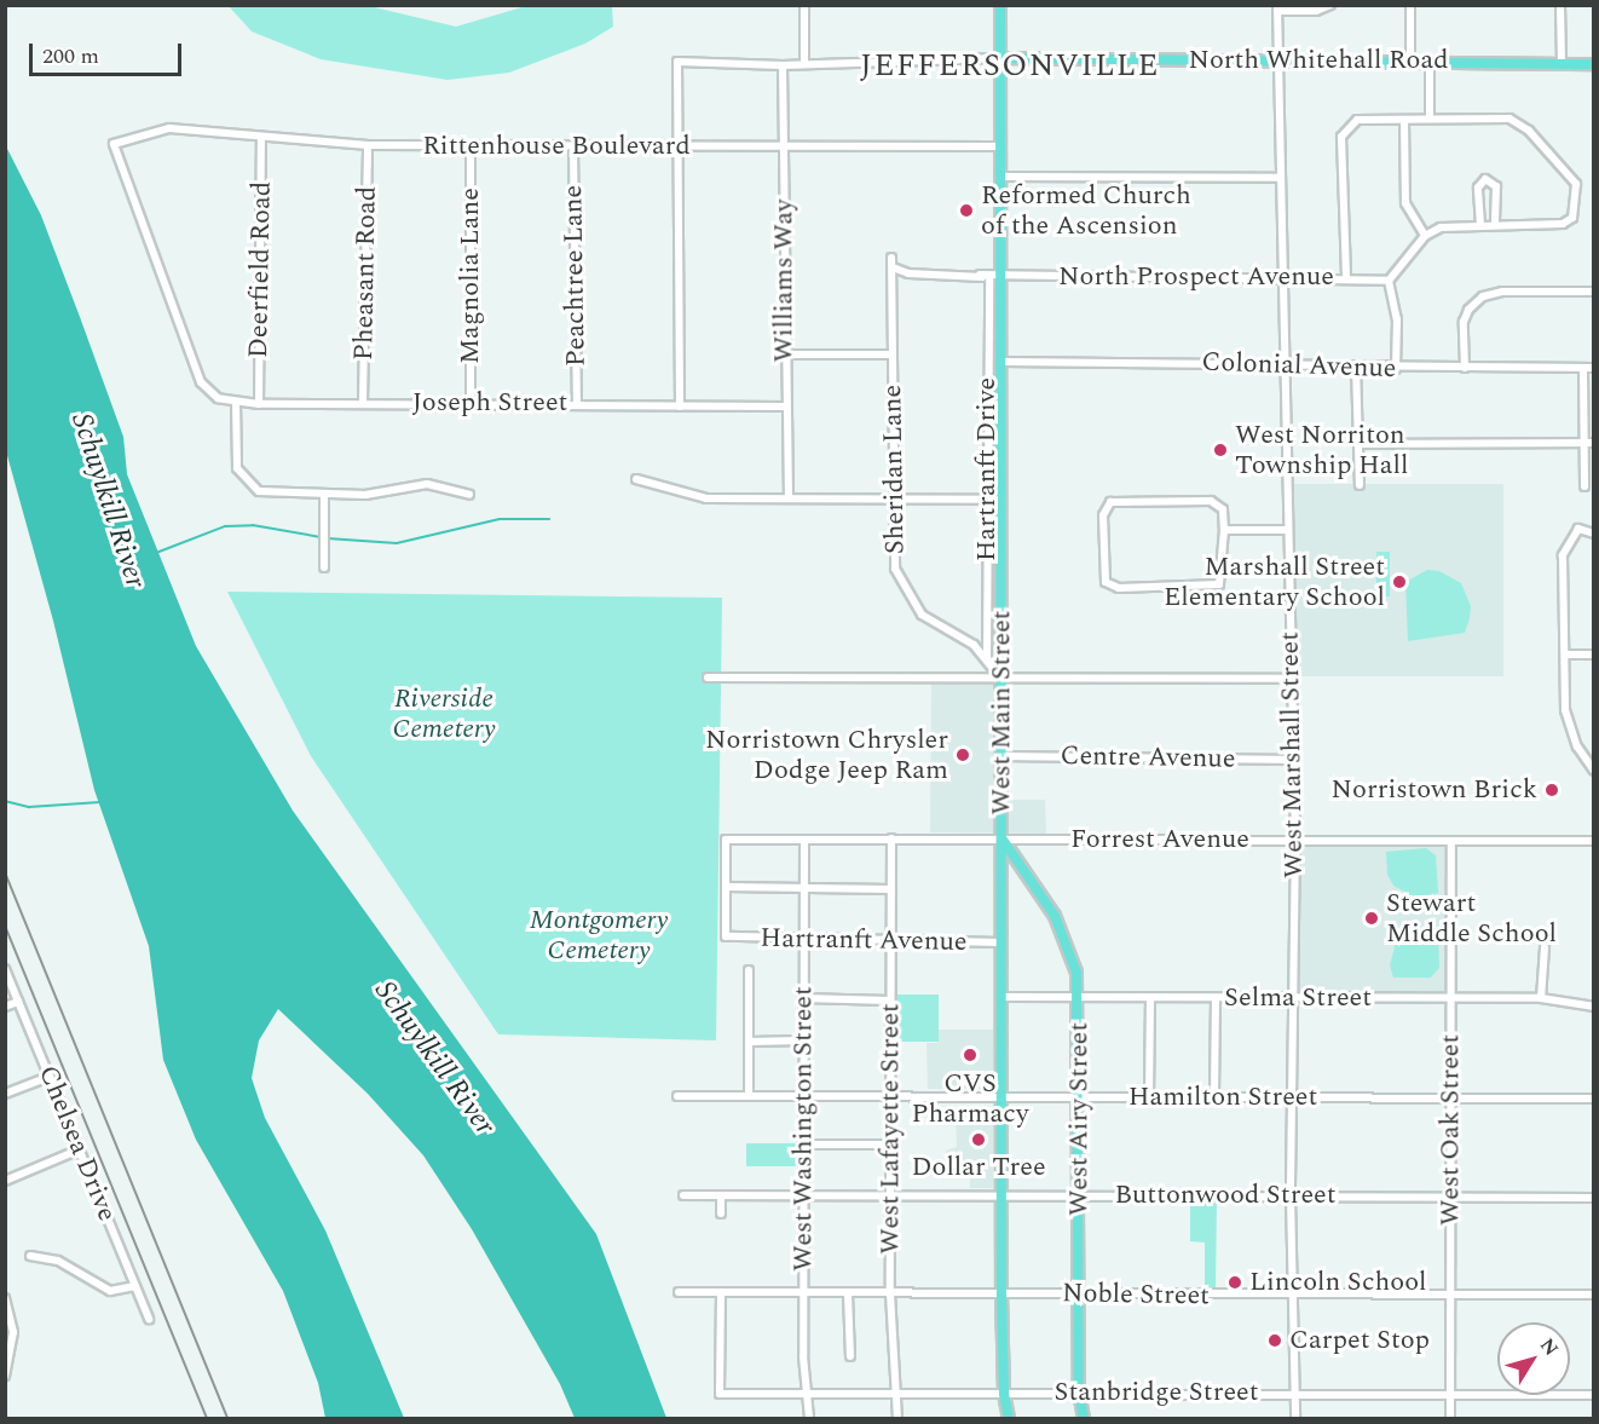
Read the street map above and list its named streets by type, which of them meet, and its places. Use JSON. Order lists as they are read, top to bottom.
{
  "streets": {
    "main road": ["North Whitehall Road", "West Main Street", "West Airy Street"],
    "street": [
      "Rittenhouse Boulevard",
      "Deerfield Road",
      "Pheasant Road",
      "Magnolia Lane",
      "Peachtree Lane",
      "North Prospect Avenue",
      "Williams Way",
      "Colonial Avenue",
      "Joseph Street",
      "Sheridan Lane",
      "Hartranft Drive",
      "West Marshall Street",
      "Centre Avenue",
      "Forrest Avenue",
      "Hartranft Avenue",
      "Selma Street",
      "Hamilton Street",
      "West Washington Street",
      "West Lafayette Street",
      "West Oak Street",
      "Chelsea Drive",
      "Buttonwood Street",
      "Noble Street",
      "Stanbridge Street"
    ]
  },
  "crossings": [
    ["North Whitehall Road", "West Main Street"],
    ["North Whitehall Road", "West Marshall Street"],
    ["Rittenhouse Boulevard", "Deerfield Road"],
    ["Rittenhouse Boulevard", "Pheasant Road"],
    ["Rittenhouse Boulevard", "Magnolia Lane"],
    ["Rittenhouse Boulevard", "Peachtree Lane"],
    ["Rittenhouse Boulevard", "Williams Way"],
    ["Rittenhouse Boulevard", "Joseph Street"],
    ["Rittenhouse Boulevard", "West Main Street"],
    ["Deerfield Road", "Joseph Street"],
    ["Pheasant Road", "Joseph Street"],
    ["Magnolia Lane", "Joseph Street"],
    ["Peachtree Lane", "Joseph Street"],
    ["North Prospect Avenue", "West Main Street"],
    ["North Prospect Avenue", "West Marshall Street"],
    ["Williams Way", "Joseph Street"],
    ["Colonial Avenue", "West Main Street"],
    ["Colonial Avenue", "West Marshall Street"],
    ["Sheridan Lane", "Hartranft Drive"],
    ["Sheridan Lane", "West Main Street"],
    ["West Main Street", "Centre Avenue"],
    ["West Main Street", "Forrest Avenue"],
    ["West Main Street", "Hartranft Avenue"],
    ["West Main Street", "Selma Street"],
    ["West Main Street", "Hamilton Street"],
    ["West Main Street", "West Airy Street"],
    ["West Main Street", "Buttonwood Street"],
    ["West Main Street", "Noble Street"],
    ["West Main Street", "Stanbridge Street"],
    ["West Marshall Street", "Centre Avenue"],
    ["West Marshall Street", "Forrest Avenue"],
    ["West Marshall Street", "Selma Street"],
    ["West Marshall Street", "Hamilton Street"],
    ["West Marshall Street", "Buttonwood Street"],
    ["West Marshall Street", "Noble Street"],
    ["West Marshall Street", "Stanbridge Street"],
    ["Forrest Avenue", "Hartranft Avenue"],
    ["Forrest Avenue", "West Airy Street"],
    ["Forrest Avenue", "West Washington Street"],
    ["Forrest Avenue", "West Lafayette Street"],
    ["Forrest Avenue", "West Oak Street"],
    ["Hartranft Avenue", "West Washington Street"],
    ["Hartranft Avenue", "West Lafayette Street"],
    ["Selma Street", "West Airy Street"],
    ["Selma Street", "West Oak Street"],
    ["Hamilton Street", "West Airy Street"],
    ["Hamilton Street", "West Washington Street"],
    ["Hamilton Street", "West Lafayette Street"],
    ["Hamilton Street", "West Oak Street"],
    ["West Airy Street", "Buttonwood Street"],
    ["West Airy Street", "Noble Street"],
    ["West Airy Street", "Stanbridge Street"],
    ["West Washington Street", "Buttonwood Street"],
    ["West Washington Street", "Noble Street"],
    ["West Washington Street", "Stanbridge Street"],
    ["West Lafayette Street", "Buttonwood Street"],
    ["West Lafayette Street", "Noble Street"],
    ["West Lafayette Street", "Stanbridge Street"],
    ["West Oak Street", "Buttonwood Street"],
    ["West Oak Street", "Noble Street"],
    ["West Oak Street", "Stanbridge Street"],
    ["Noble Street", "Stanbridge Street"]
  ],
  "districts": ["JEFFERSONVILLE"],
  "water": ["Schuylkill River"],
  "parks": ["Riverside Cemetery", "Montgomery Cemetery"],
  "places": [
    "Reformed Church of the Ascension",
    "West Norriton Township Hall",
    "Marshall Street Elementary School",
    "Norristown Chrysler Dodge Jeep Ram",
    "Norristown Brick",
    "Stewart Middle School",
    "CVS Pharmacy",
    "Dollar Tree",
    "Lincoln School",
    "Carpet Stop"
  ],
  "scale_bar": "200 m",
  "north": "top right"
}
